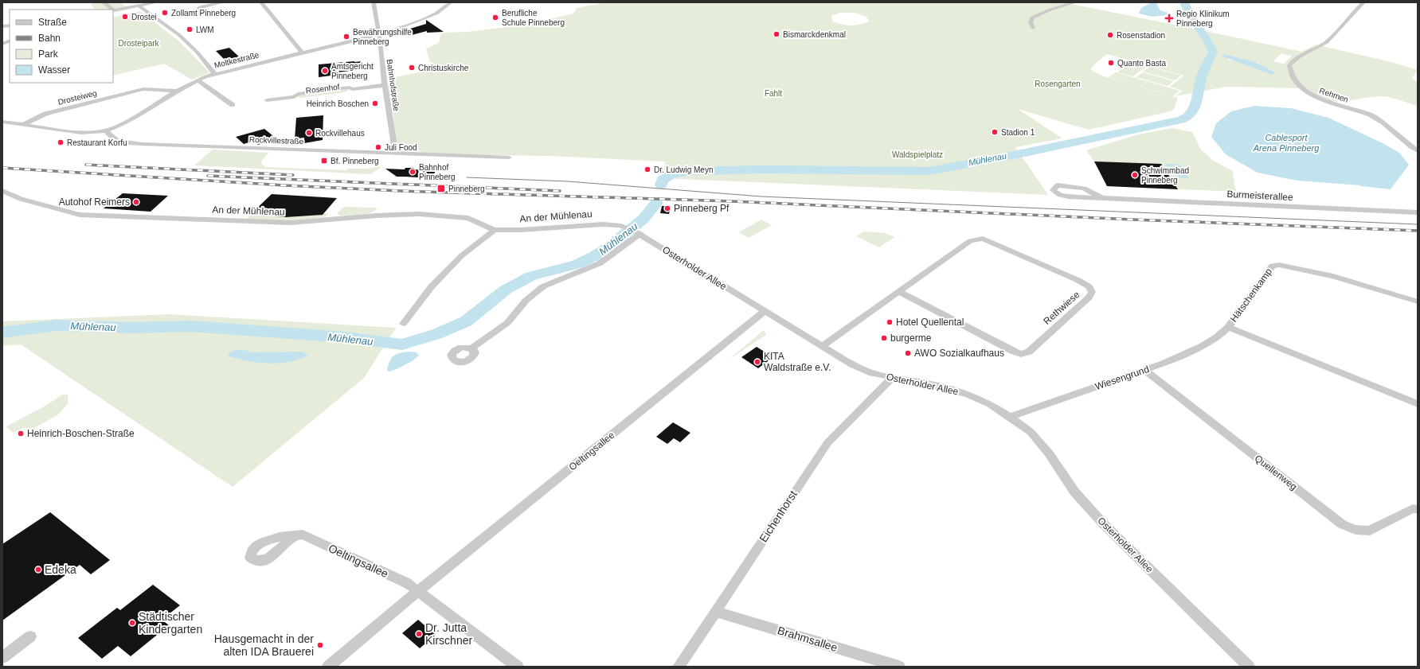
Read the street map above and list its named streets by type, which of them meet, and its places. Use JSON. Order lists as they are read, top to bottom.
{
  "streets": {
    "street": [
      "Moltkestraße",
      "Bahnhofstraße",
      "Rosenhof",
      "Rehmen",
      "Drosteiweg",
      "Rockvillestraße",
      "Burmeisterallee",
      "An der Mühlenau",
      "Osterholder Allee",
      "Hätschenkamp",
      "Rethwiese",
      "Wiesengrund",
      "Oeltingsallee",
      "Quellenweg",
      "Eichenhorst",
      "Brahmsallee"
    ]
  },
  "crossings": [
    ["Moltkestraße", "Bahnhofstraße"],
    ["Moltkestraße", "Drosteiweg"],
    ["Moltkestraße", "Rockvillestraße"],
    ["Bahnhofstraße", "Rosenhof"],
    ["Bahnhofstraße", "Rockvillestraße"],
    ["An der Mühlenau", "Osterholder Allee"],
    ["Osterholder Allee", "Rethwiese"],
    ["Osterholder Allee", "Wiesengrund"],
    ["Osterholder Allee", "Oeltingsallee"],
    ["Osterholder Allee", "Eichenhorst"],
    ["Hätschenkamp", "Wiesengrund"],
    ["Wiesengrund", "Quellenweg"],
    ["Eichenhorst", "Brahmsallee"]
  ],
  "water": ["Cablesport Arena Pinneberg", "Mühlenau"],
  "parks": [
    "Drosteipark",
    "Rosengarten",
    "Fahlt",
    "Waldspielplatz"
  ],
  "places": {
    "other": [
      "Zollamt Pinneberg",
      "Drostei",
      "Berufliche Schule Pinneberg",
      "LWM",
      "Bismarckdenkmal",
      "Rosenstadion",
      "Bewährungshilfe Pinneberg",
      "Quanto Basta",
      "Christuskirche",
      "Amtsgericht Pinneberg",
      "Heinrich Boschen",
      "Stadion 1",
      "Rockvillehaus",
      "Restaurant Korfu",
      "Juli Food",
      "Dr. Ludwig Meyn",
      "Bahnhof Pinneberg",
      "Schwimmbad Pinneberg",
      "Autohof Reimers",
      "Pinneberg Pf",
      "Hotel Quellental",
      "burgerme",
      "AWO Sozialkaufhaus",
      "KITA Waldstraße e.V.",
      "Heinrich-Boschen-Straße",
      "Edeka",
      "Städtischer Kindergarten",
      "Dr. Jutta Kirschner",
      "Hausgemacht in der alten IDA Brauerei"
    ],
    "health": ["Regio Klinikum Pinneberg"],
    "transit": ["Bf. Pinneberg", "Pinneberg"]
  },
  "legend": [
    "Straße",
    "Bahn",
    "Park",
    "Wasser"
  ]
}
